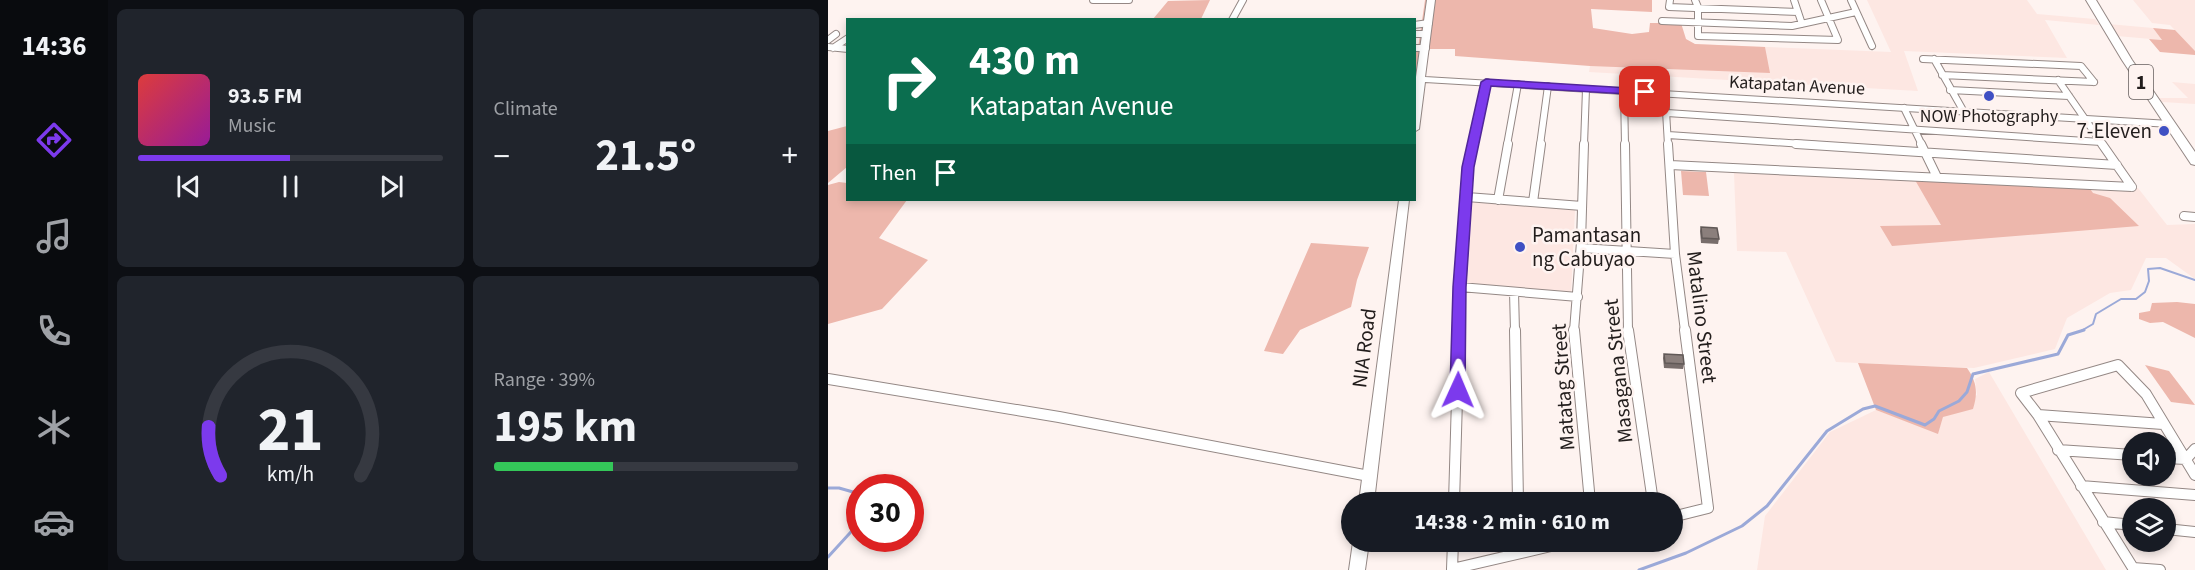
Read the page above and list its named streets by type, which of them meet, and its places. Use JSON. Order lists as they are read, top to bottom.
{
  "streets": {
    "highway": ["1"],
    "street": [
      "Katapatan Avenue",
      "Matalino Street",
      "NIA Road",
      "Masagana Street",
      "Matatag Street"
    ]
  },
  "crossings": [
    ["1", "Katapatan Avenue"],
    ["Katapatan Avenue", "Matalino Street"],
    ["Katapatan Avenue", "Masagana Street"],
    ["Katapatan Avenue", "Matatag Street"]
  ],
  "places": ["NOW Photography", "7-Eleven", "Pamantasan ng Cabuyao"],
  "page": {
    "tabs": "14:36",
    "tile": [
      "Climate",
      ["Range · 39%", "195 km"]
    ],
    "turn": ["430 m", "Katapatan Avenue"],
    "song": ["93.5 FM", "Music"],
    "heat": ["−", "21.5°", "+"],
    "then": "Then",
    "limit": "30",
    "trip": "14:38 · 2 min · 610 m",
    "gauge": ["21", "km/h"]
  }
}
